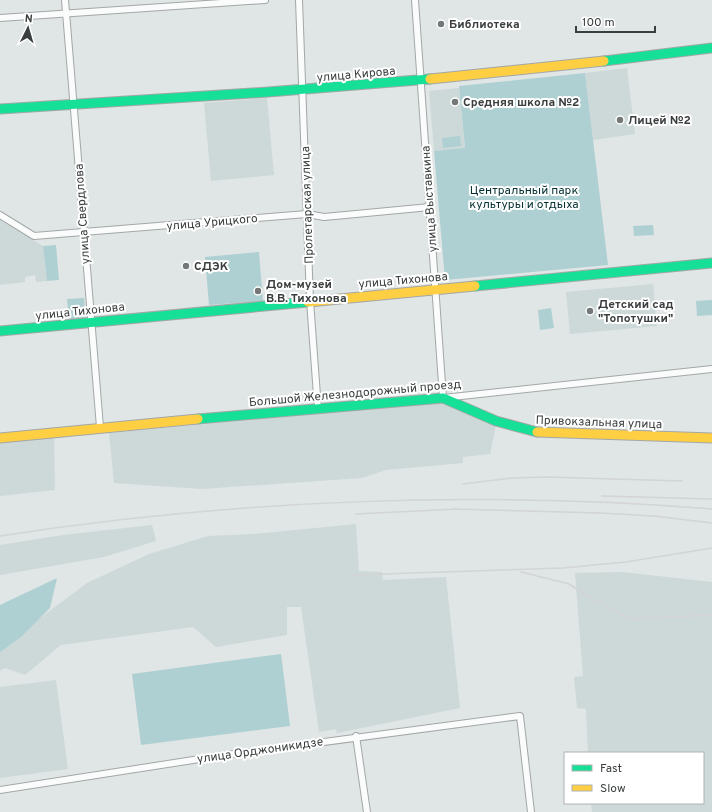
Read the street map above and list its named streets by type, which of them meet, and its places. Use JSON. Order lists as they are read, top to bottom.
{
  "streets": {
    "street": [
      "улица Кирова",
      "улица Выставкина",
      "Пролетарская улица",
      "улица Свердлова",
      "улица Урицкого",
      "улица Тихонова",
      "Большой Железнодорожный проезд",
      "Привокзальная улица",
      "улица Орджоникидзе"
    ]
  },
  "crossings": [
    ["улица Кирова", "улица Выставкина"],
    ["улица Кирова", "Пролетарская улица"],
    ["улица Кирова", "улица Свердлова"],
    ["улица Выставкина", "улица Урицкого"],
    ["улица Выставкина", "улица Тихонова"],
    ["улица Выставкина", "Большой Железнодорожный проезд"],
    ["улица Выставкина", "Привокзальная улица"],
    ["Пролетарская улица", "улица Урицкого"],
    ["Пролетарская улица", "улица Тихонова"],
    ["Пролетарская улица", "Большой Железнодорожный проезд"],
    ["улица Свердлова", "улица Урицкого"],
    ["улица Свердлова", "улица Тихонова"],
    ["улица Свердлова", "Большой Железнодорожный проезд"],
    ["Большой Железнодорожный проезд", "Привокзальная улица"]
  ],
  "parks": ["Центральный парк культуры и отдыха"],
  "places": [
    "Библиотека",
    "Средняя школа №2",
    "Лицей №2",
    "СДЭК",
    "Дом-музей В.В. Тихонова",
    "Детский сад \"Топотушки\""
  ],
  "legend": ["Fast", "Slow"],
  "scale_bar": "100 m",
  "north": "top"
}
